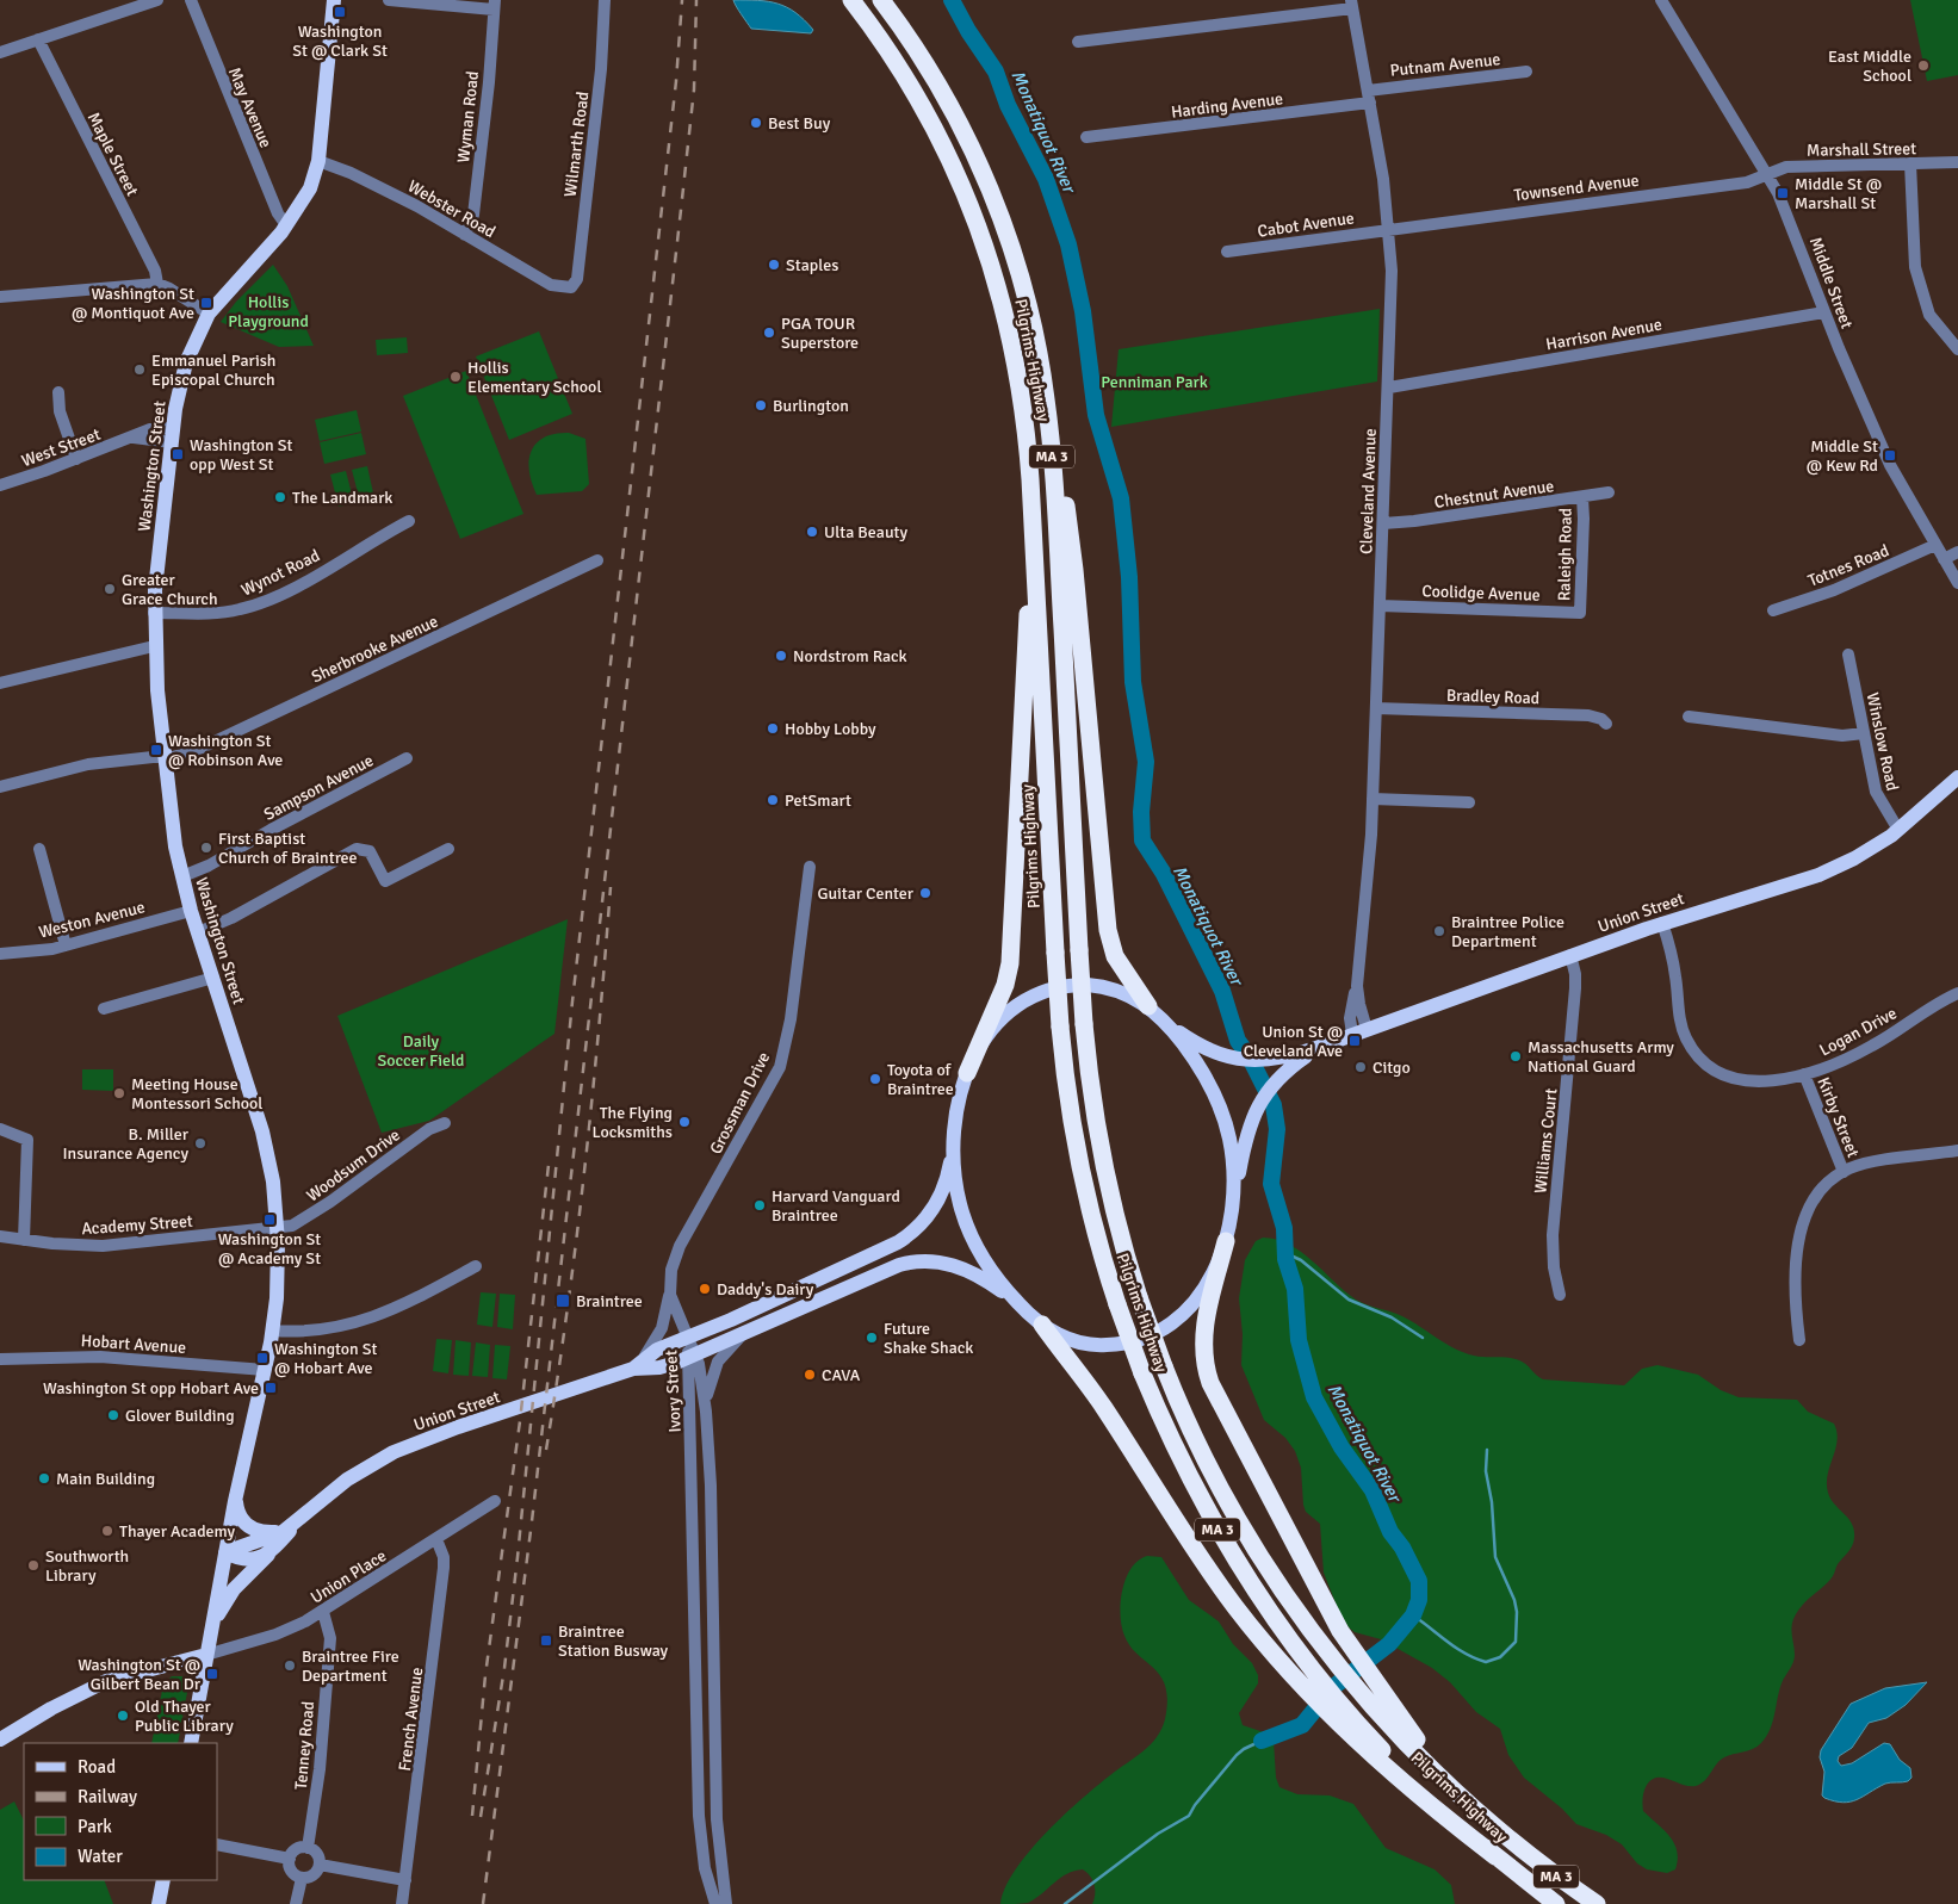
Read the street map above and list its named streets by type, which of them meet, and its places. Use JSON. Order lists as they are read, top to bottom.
{
  "streets": {
    "highway": ["Pilgrims Highway", "MA 3"],
    "main road": ["Washington Street", "Union Street"],
    "street": [
      "Putnam Avenue",
      "Harding Avenue",
      "May Avenue",
      "Wyman Road",
      "Wilmarth Road",
      "Marshall Street",
      "Maple Street",
      "Townsend Avenue",
      "Webster Road",
      "Cabot Avenue",
      "Middle Street",
      "Harrison Avenue",
      "West Street",
      "Cleveland Avenue",
      "Chestnut Avenue",
      "Raleigh Road",
      "Totnes Road",
      "Wynot Road",
      "Coolidge Avenue",
      "Sherbrooke Avenue",
      "Bradley Road",
      "Winslow Road",
      "Sampson Avenue",
      "Weston Avenue",
      "Logan Drive",
      "Grossman Drive",
      "Kirby Street",
      "Williams Court",
      "Woodsum Drive",
      "Academy Street",
      "Hobart Avenue",
      "Ivory Street",
      "Union Place",
      "French Avenue",
      "Tenney Road"
    ]
  },
  "crossings": [
    ["Putnam Avenue", "Harding Avenue"],
    ["Putnam Avenue", "Cleveland Avenue"],
    ["Harding Avenue", "Cleveland Avenue"],
    ["May Avenue", "Washington Street"],
    ["Wyman Road", "Webster Road"],
    ["Wilmarth Road", "Webster Road"],
    ["Marshall Street", "Townsend Avenue"],
    ["Marshall Street", "Middle Street"],
    ["Townsend Avenue", "Cabot Avenue"],
    ["Townsend Avenue", "Middle Street"],
    ["Townsend Avenue", "Cleveland Avenue"],
    ["Webster Road", "Washington Street"],
    ["Cabot Avenue", "Cleveland Avenue"],
    ["Middle Street", "Harrison Avenue"],
    ["Middle Street", "Totnes Road"],
    ["Harrison Avenue", "Cleveland Avenue"],
    ["West Street", "Washington Street"],
    ["Washington Street", "Wynot Road"],
    ["Washington Street", "Sherbrooke Avenue"],
    ["Washington Street", "Sampson Avenue"],
    ["Washington Street", "Union Street"],
    ["Washington Street", "Weston Avenue"],
    ["Washington Street", "Woodsum Drive"],
    ["Washington Street", "Academy Street"],
    ["Washington Street", "Hobart Avenue"],
    ["Washington Street", "Union Place"],
    ["Cleveland Avenue", "Chestnut Avenue"],
    ["Cleveland Avenue", "Coolidge Avenue"],
    ["Cleveland Avenue", "Bradley Road"],
    ["Cleveland Avenue", "Union Street"],
    ["Chestnut Avenue", "Raleigh Road"],
    ["Raleigh Road", "Coolidge Avenue"],
    ["Winslow Road", "Union Street"],
    ["Union Street", "Logan Drive"],
    ["Union Street", "Grossman Drive"],
    ["Union Street", "Williams Court"],
    ["Union Street", "Ivory Street"],
    ["Logan Drive", "Kirby Street"],
    ["Grossman Drive", "Ivory Street"],
    ["Woodsum Drive", "Academy Street"],
    ["Union Place", "French Avenue"],
    ["Union Place", "Tenney Road"]
  ],
  "water": ["Monatiquot River"],
  "parks": ["Hollis Playground", "Penniman Park", "Daily Soccer Field"],
  "places": {
    "transit": [
      "Washington St @ Clark St",
      "Middle St @ Marshall St",
      "Washington St @ Montiquot Ave",
      "Washington St opp West St",
      "Middle St @ Kew Rd",
      "Washington St @ Robinson Ave",
      "Union St @ Cleveland Ave",
      "Washington St @ Academy St",
      "Braintree",
      "Washington St @ Hobart Ave",
      "Washington St opp Hobart Ave",
      "Braintree Station Busway",
      "Washington St @ Gilbert Bean Dr"
    ],
    "other": [
      "East Middle School",
      "Best Buy",
      "Staples",
      "PGA TOUR Superstore",
      "Emmanuel Parish Episcopal Church",
      "Hollis Elementary School",
      "Burlington",
      "The Landmark",
      "Ulta Beauty",
      "Greater Grace Church",
      "Nordstrom Rack",
      "Hobby Lobby",
      "PetSmart",
      "First Baptist Church of Braintree",
      "Guitar Center",
      "Braintree Police Department",
      "Massachusetts Army National Guard",
      "Citgo",
      "Toyota of Braintree",
      "Meeting House Montessori School",
      "The Flying Locksmiths",
      "B. Miller Insurance Agency",
      "Harvard Vanguard Braintree",
      "Daddy's Dairy",
      "Future Shake Shack",
      "CAVA",
      "Glover Building",
      "Main Building",
      "Thayer Academy",
      "Southworth Library",
      "Braintree Fire Department",
      "Old Thayer Public Library"
    ]
  },
  "legend": [
    "Road",
    "Railway",
    "Park",
    "Water"
  ]
}
